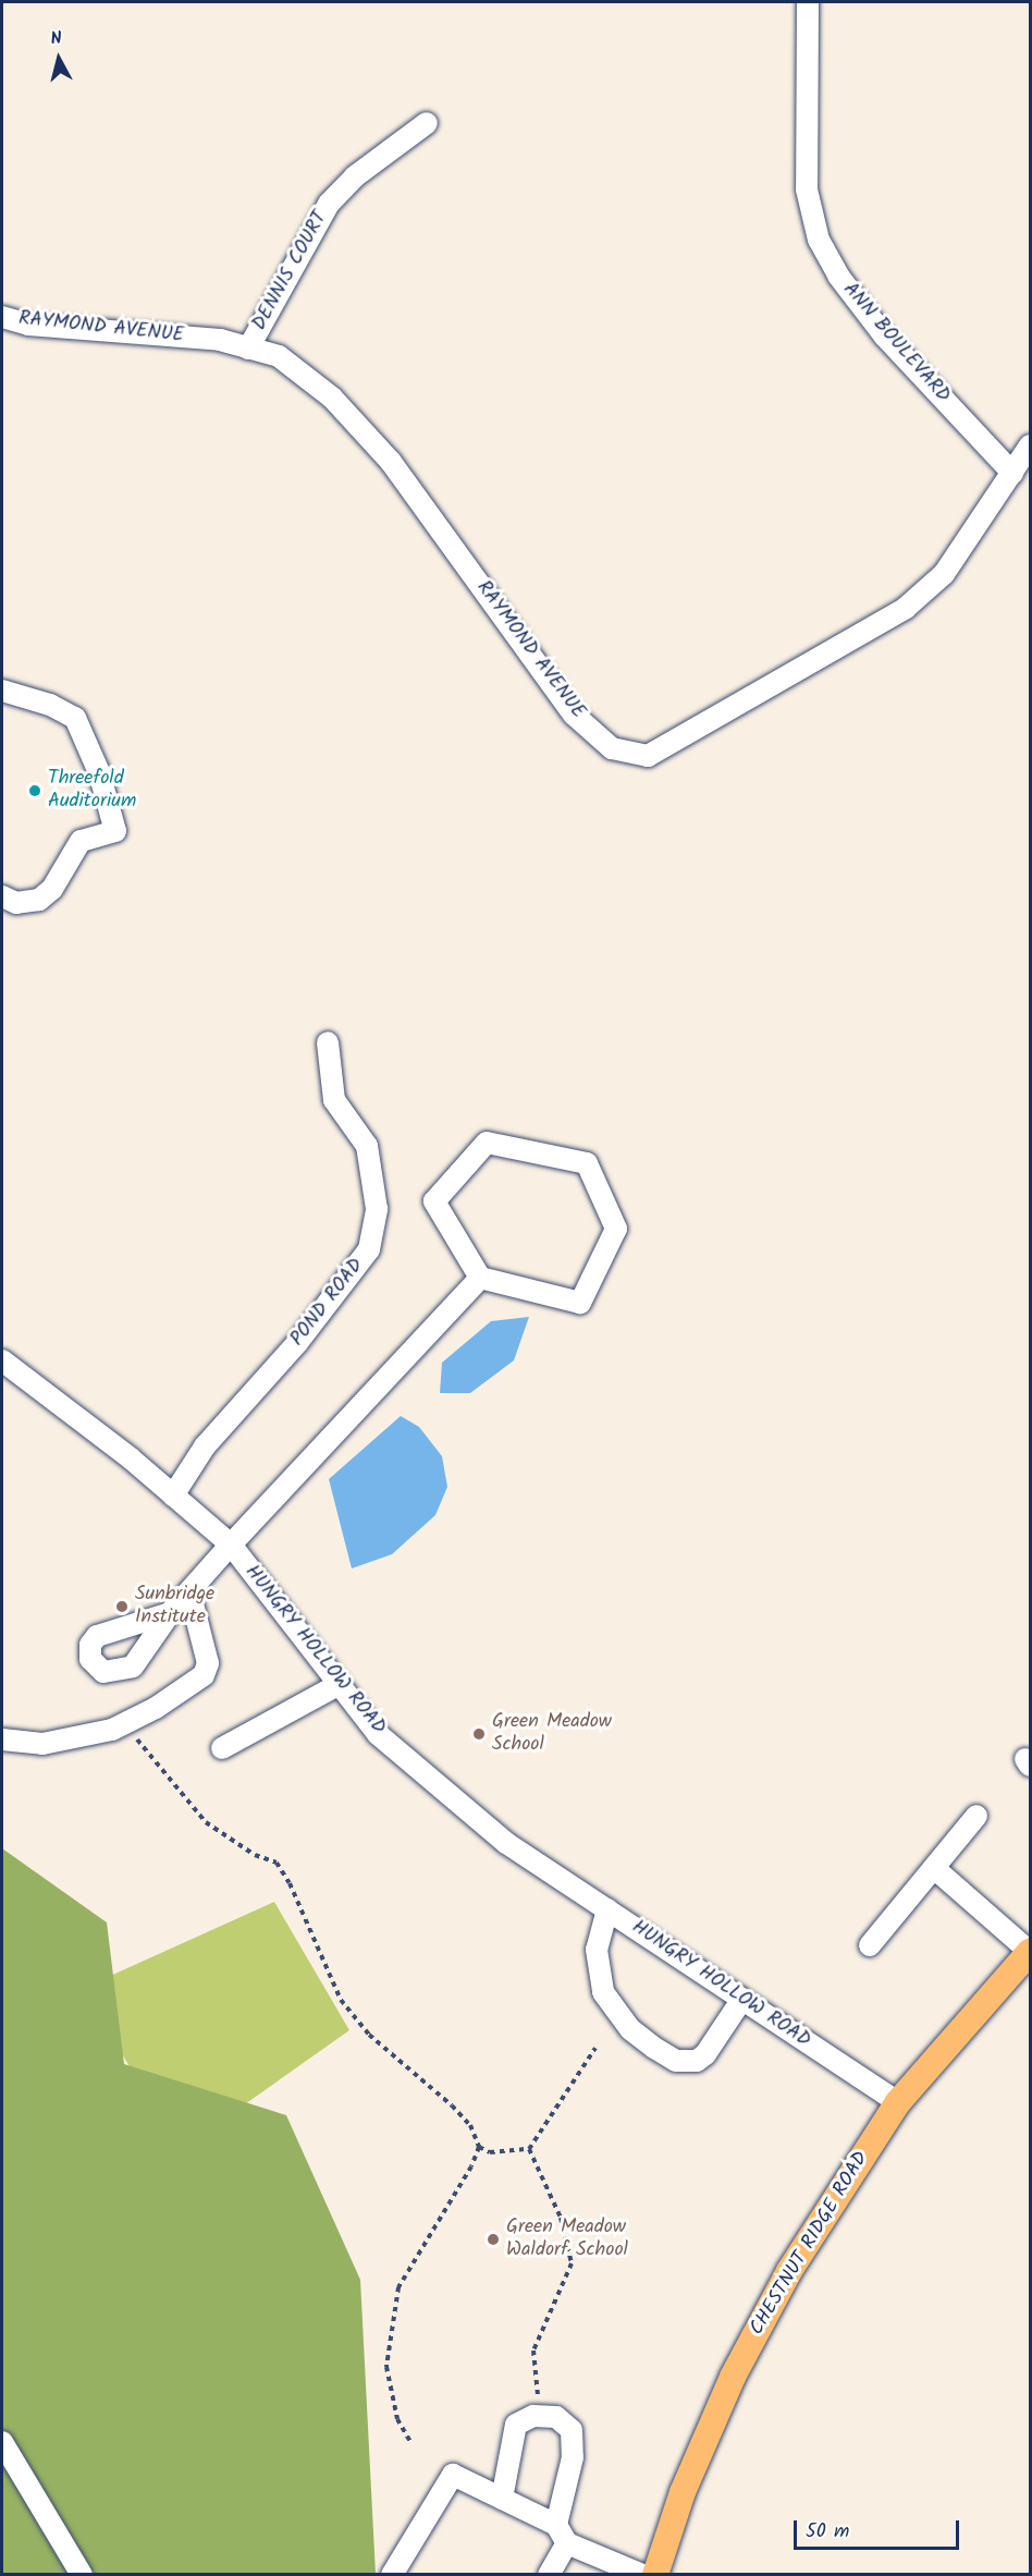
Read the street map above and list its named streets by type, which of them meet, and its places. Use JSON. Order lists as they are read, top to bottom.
{
  "streets": {
    "main road": ["CHESTNUT RIDGE ROAD"],
    "street": [
      "DENNIS COURT",
      "RAYMOND AVENUE",
      "ANN BOULEVARD",
      "POND ROAD",
      "HUNGRY HOLLOW ROAD"
    ]
  },
  "crossings": [
    ["DENNIS COURT", "RAYMOND AVENUE"],
    ["RAYMOND AVENUE", "ANN BOULEVARD"],
    ["POND ROAD", "HUNGRY HOLLOW ROAD"],
    ["HUNGRY HOLLOW ROAD", "CHESTNUT RIDGE ROAD"]
  ],
  "places": [
    "Threefold Auditorium",
    "Sunbridge Institute",
    "Green Meadow School",
    "Green Meadow Waldorf School"
  ],
  "scale_bar": "50 m",
  "north": "top"
}
